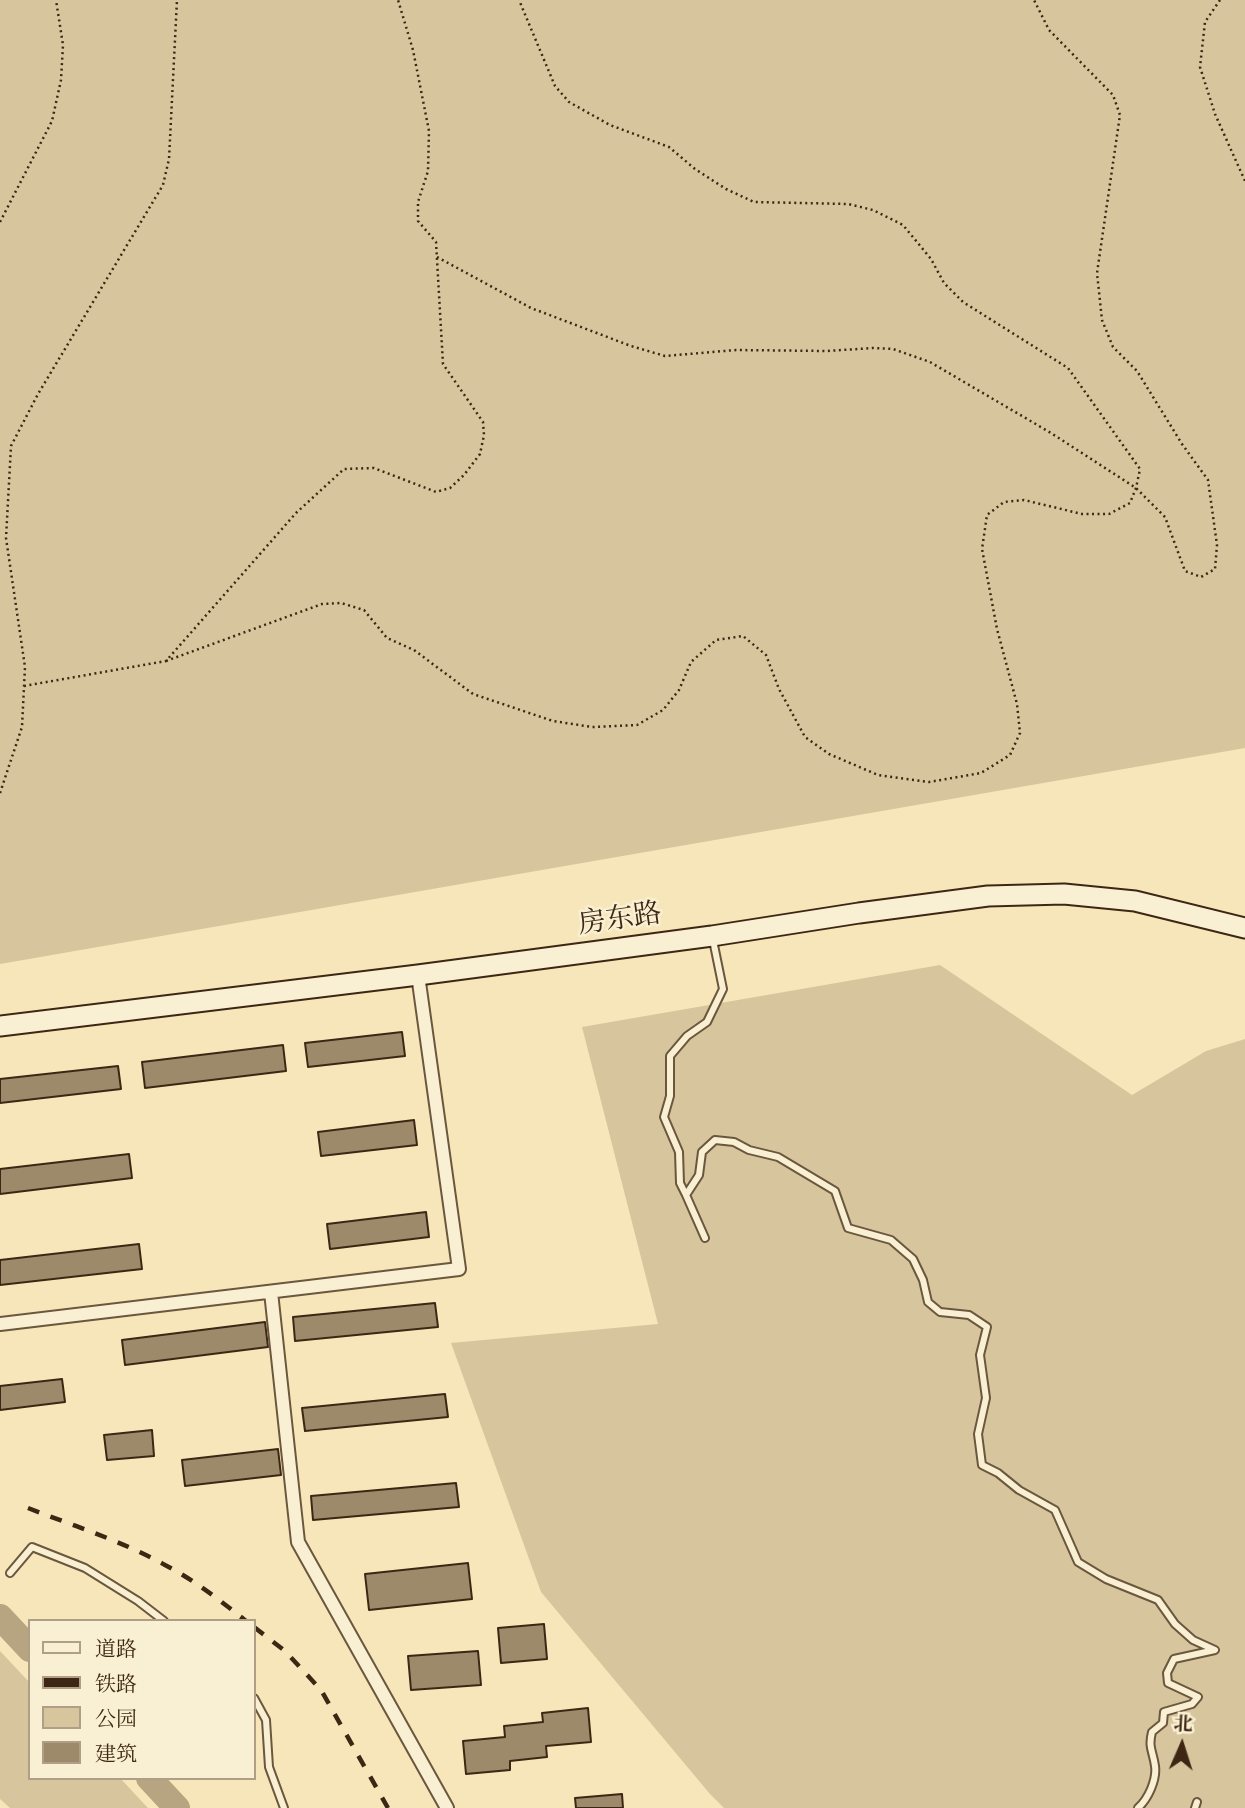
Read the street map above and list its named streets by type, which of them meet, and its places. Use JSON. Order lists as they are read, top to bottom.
{
  "streets": {
    "main road": ["房东路"]
  },
  "legend": [
    "道路",
    "铁路",
    "公园",
    "建筑"
  ],
  "north": "top"
}
